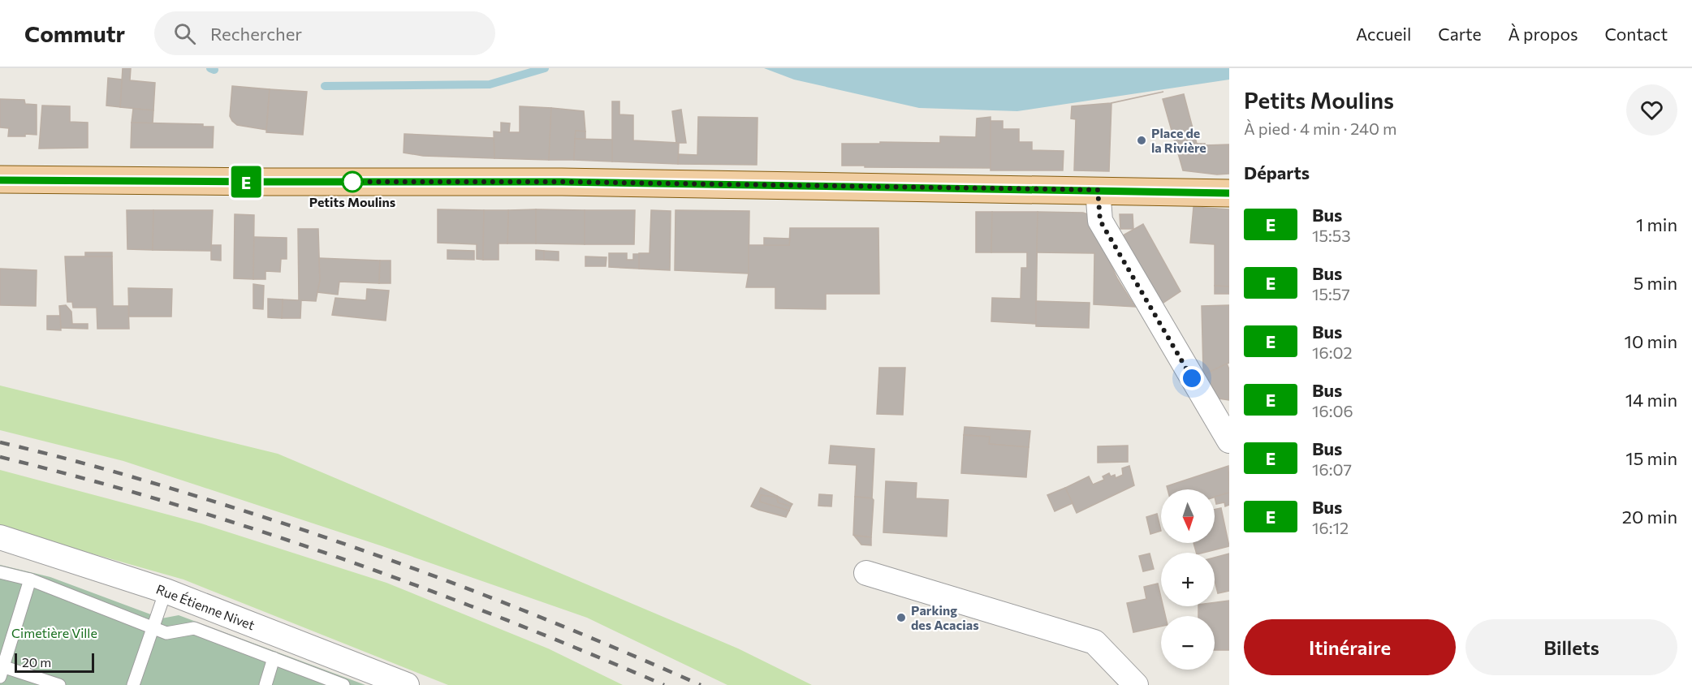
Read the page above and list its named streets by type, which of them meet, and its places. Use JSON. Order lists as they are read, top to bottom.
{
  "streets": {
    "street": ["Rue Étienne Nivet"]
  },
  "parks": ["Cimetière Ville"],
  "places": ["Place de la Rivière", "Petits Moulins", "Parking des Acacias"],
  "lines": ["bus line E"],
  "scale_bar": "20 m",
  "north": "bottom",
  "page": {
    "header": "Commutr",
    "search": "Rechercher",
    "nav": [
      "Accueil",
      "Carte",
      "À propos",
      "Contact"
    ],
    "on_map": "E",
    "heading": [
      ["Petits Moulins", "À pied · 4 min · 240 m"],
      "Départs"
    ],
    "list": [
      {
        "mark": "E",
        "name": "Bus",
        "note": "15:53",
        "value": "1 min"
      },
      {
        "mark": "E",
        "name": "Bus",
        "note": "15:57",
        "value": "5 min"
      },
      {
        "mark": "E",
        "name": "Bus",
        "note": "16:02",
        "value": "10 min"
      },
      {
        "mark": "E",
        "name": "Bus",
        "note": "16:06",
        "value": "14 min"
      },
      {
        "mark": "E",
        "name": "Bus",
        "note": "16:07",
        "value": "15 min"
      },
      {
        "mark": "E",
        "name": "Bus",
        "note": "16:12",
        "value": "20 min"
      }
    ],
    "map_buttons": ["+", "−"],
    "buttons": ["Itinéraire", "Billets"],
    "scale": "20 m"
  }
}
